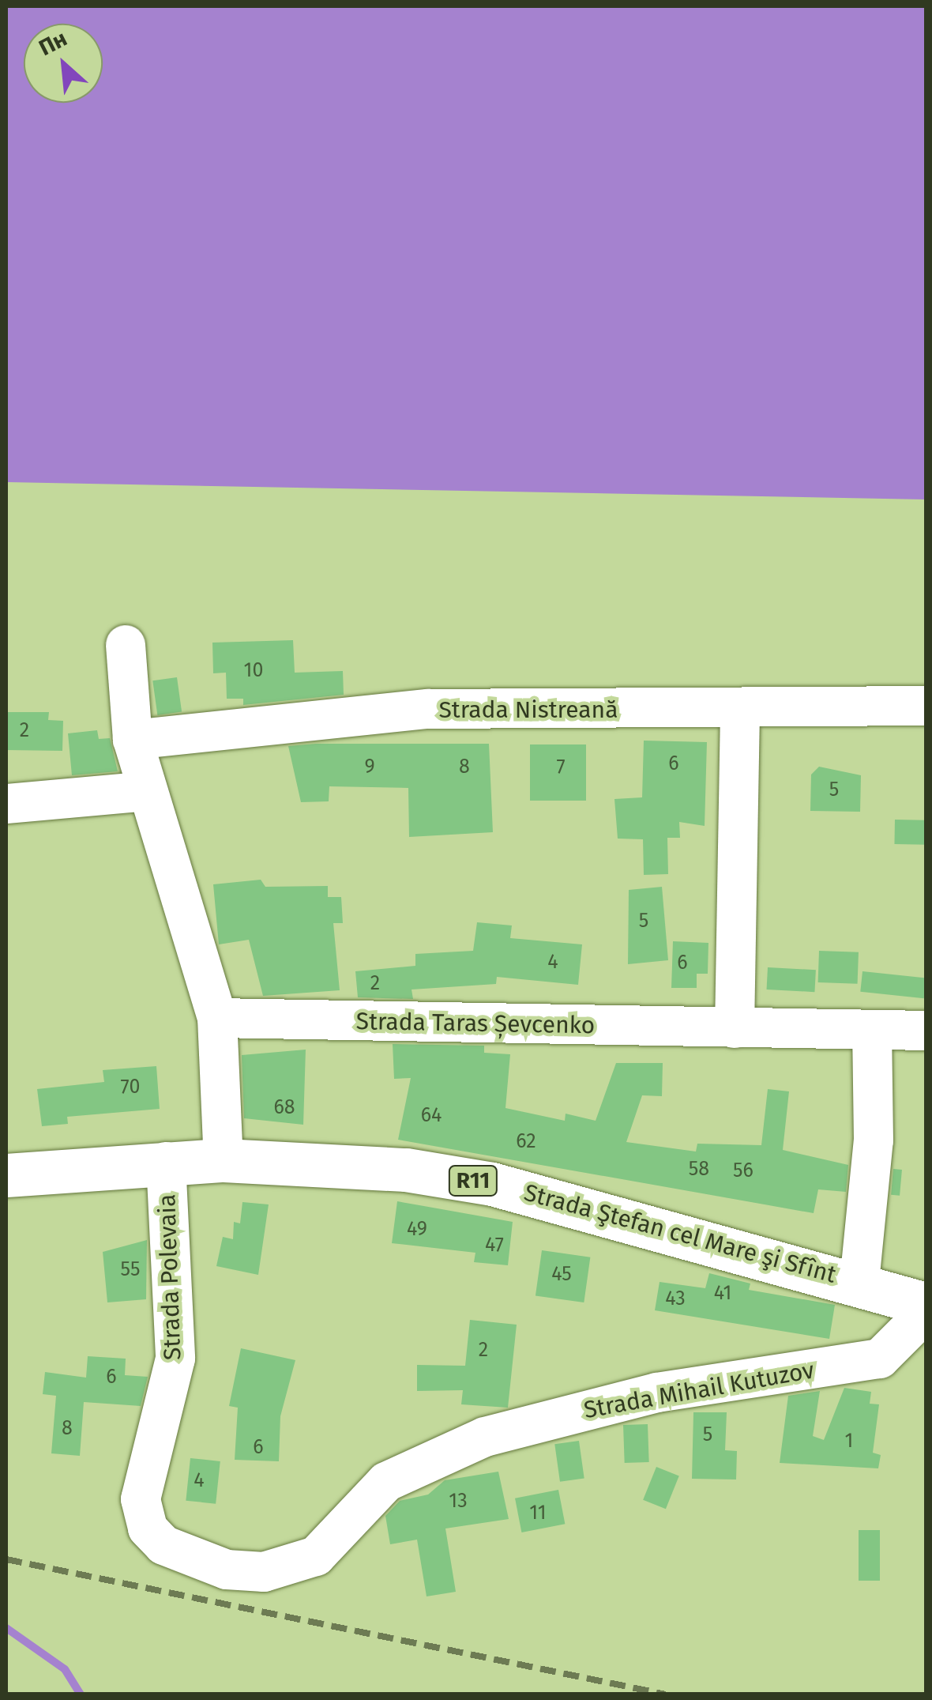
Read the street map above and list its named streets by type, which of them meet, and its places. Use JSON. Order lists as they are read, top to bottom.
{
  "streets": {
    "main road": ["R11", "Strada Ştefan cel Mare şi Sfînt"],
    "street": [
      "Strada Nistreană",
      "Strada Taras Șevcenko",
      "Strada Polevaia",
      "Strada Mihail Kutuzov"
    ]
  },
  "crossings": [
    ["Strada Ştefan cel Mare şi Sfînt", "Strada Polevaia"],
    ["Strada Polevaia", "Strada Mihail Kutuzov"]
  ],
  "house_numbers": [
    "10",
    "2",
    "6",
    "9",
    "8",
    "7",
    "5",
    "5",
    "4",
    "6",
    "2",
    "70",
    "68",
    "64",
    "62",
    "58",
    "56",
    "49",
    "47",
    "55",
    "45",
    "41",
    "43",
    "2",
    "6",
    "8",
    "5",
    "1",
    "6",
    "4",
    "13",
    "11"
  ],
  "north": "top left"
}
